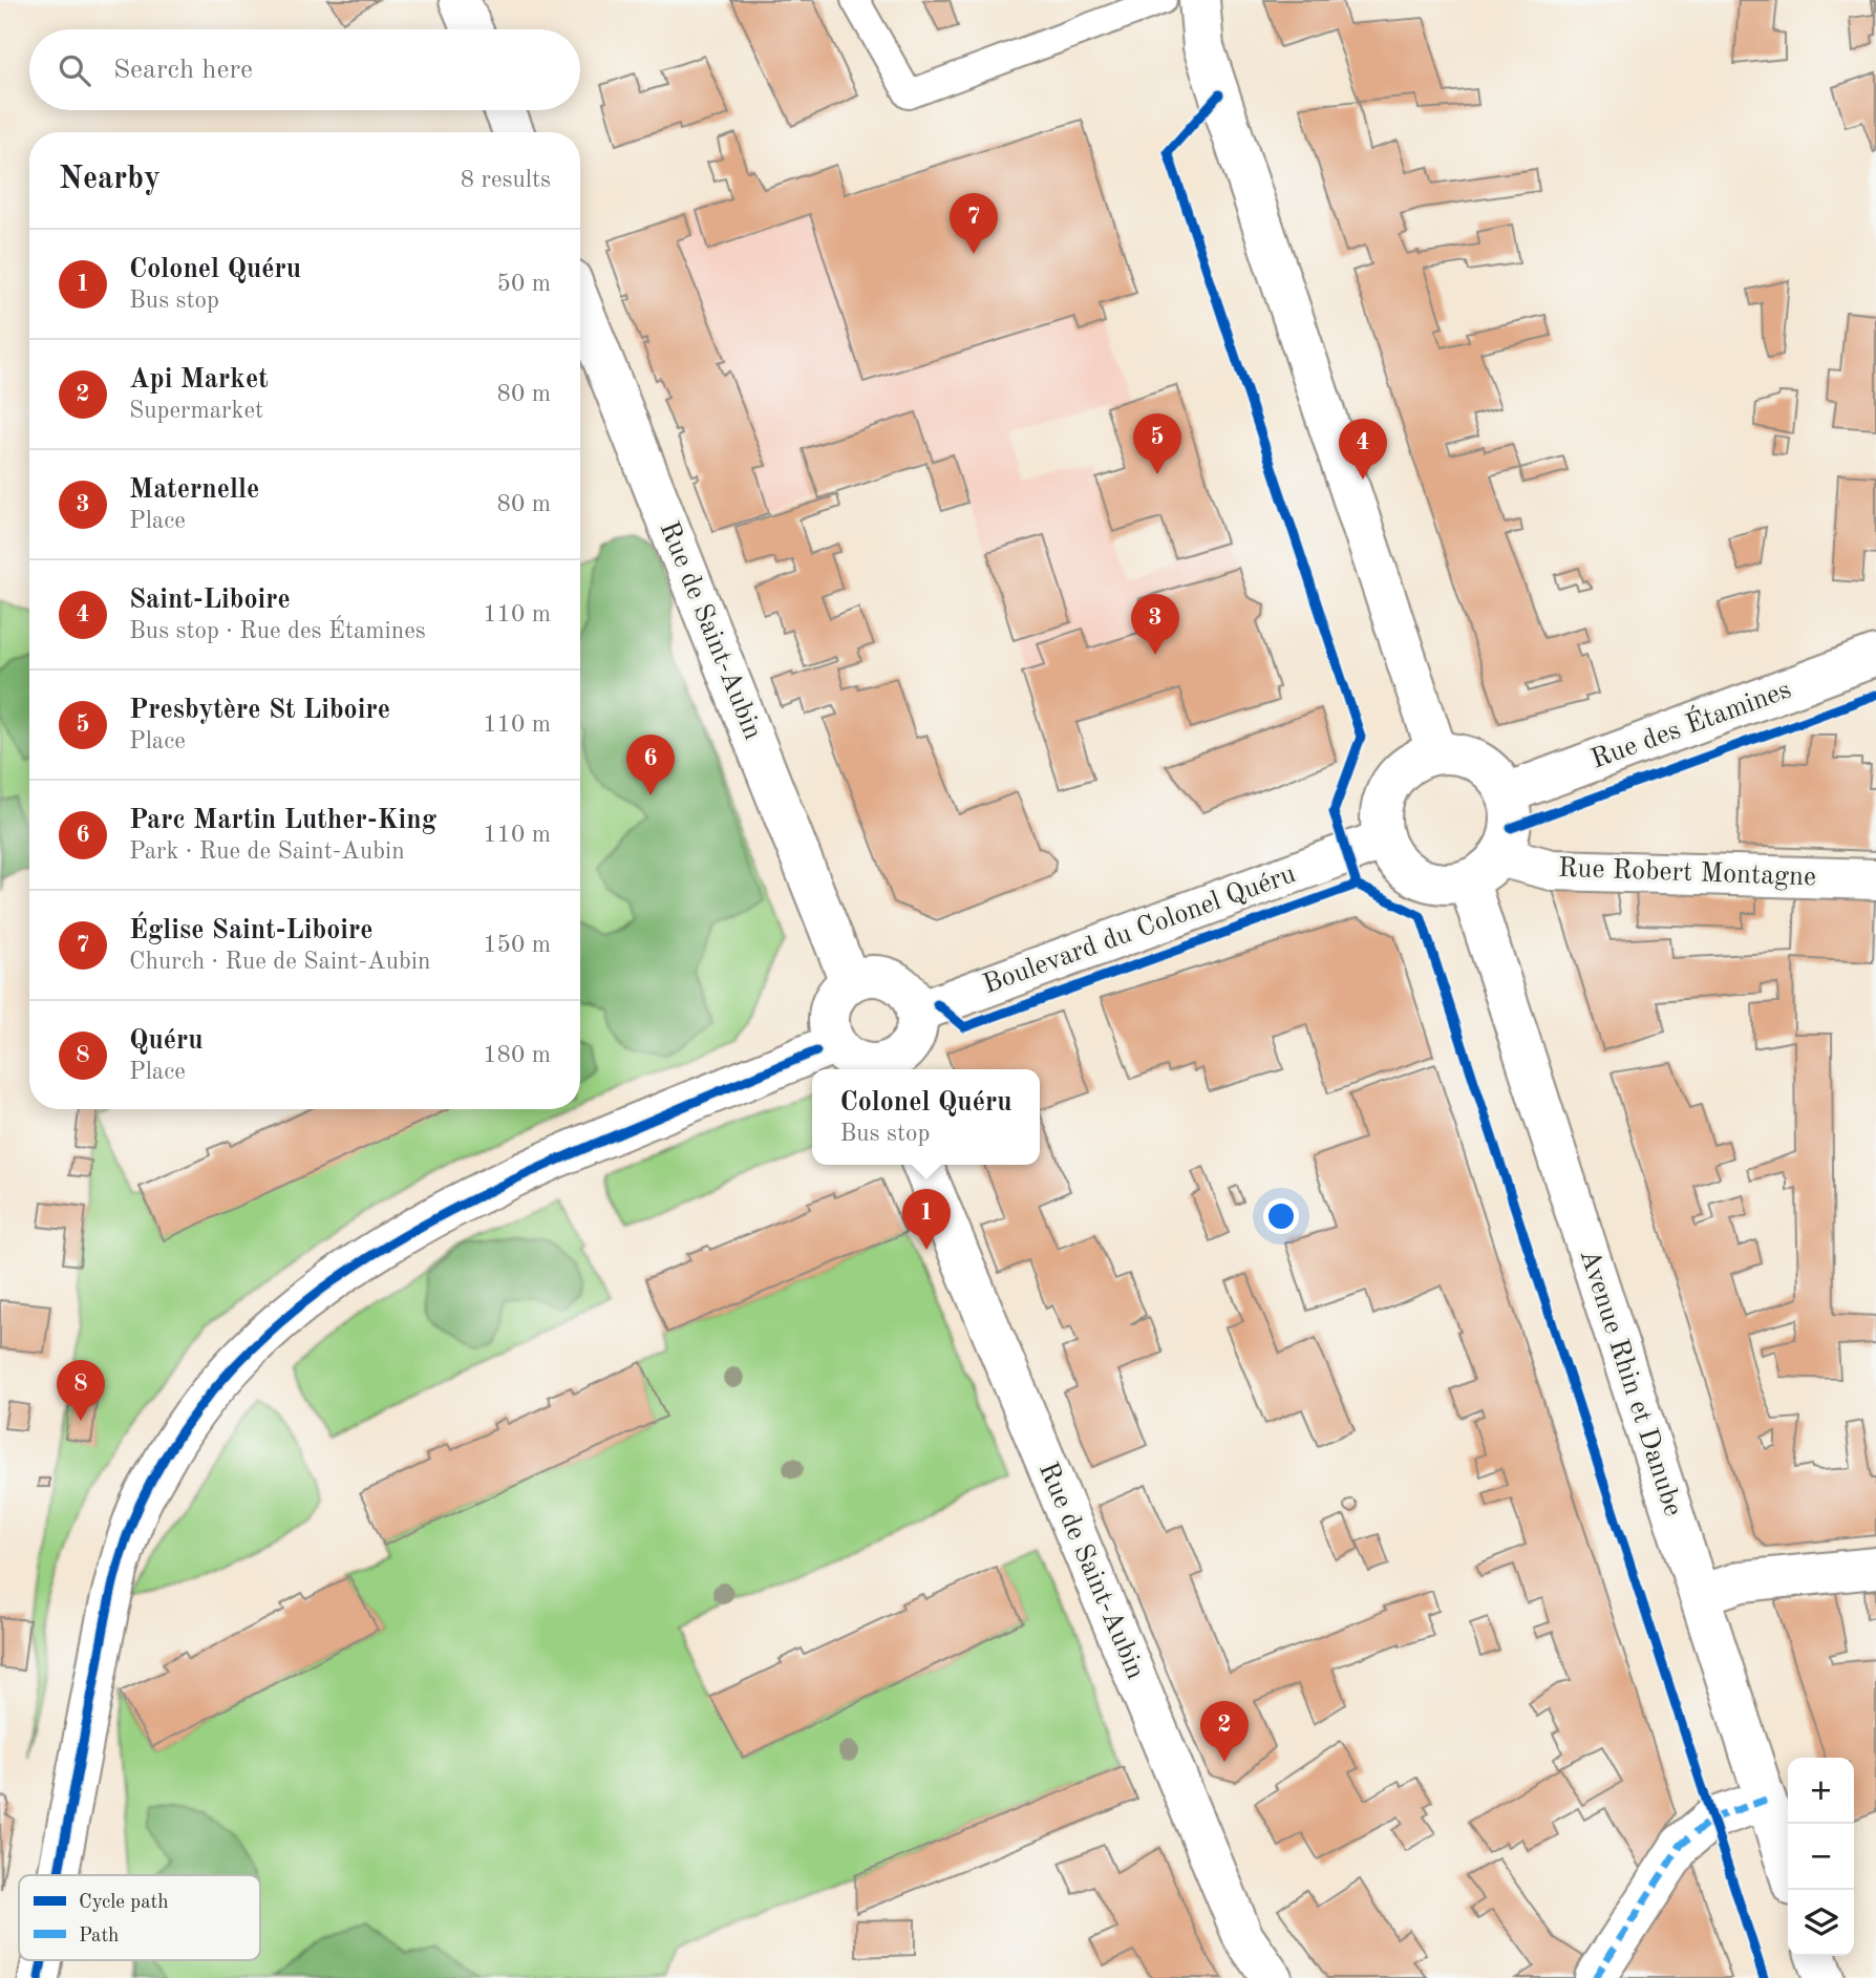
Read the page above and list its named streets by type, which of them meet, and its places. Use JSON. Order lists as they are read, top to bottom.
{
  "streets": {
    "street": [
      "Rue de Saint-Aubin",
      "Rue des Étamines",
      "Rue Robert Montagne",
      "Boulevard du Colonel Quéru",
      "Avenue Rhin et Danube"
    ]
  },
  "crossings": [
    ["Rue de Saint-Aubin", "Boulevard du Colonel Quéru"],
    ["Rue des Étamines", "Rue Robert Montagne"],
    ["Rue des Étamines", "Boulevard du Colonel Quéru"],
    ["Rue des Étamines", "Avenue Rhin et Danube"],
    ["Rue Robert Montagne", "Boulevard du Colonel Quéru"],
    ["Rue Robert Montagne", "Avenue Rhin et Danube"],
    ["Boulevard du Colonel Quéru", "Avenue Rhin et Danube"]
  ],
  "legend": ["Cycle path", "Path"],
  "page": {
    "search": "Search here",
    "heading": ["Nearby", "8 results"],
    "pins": [
      "7",
      "5",
      "4",
      "3",
      "6",
      "1",
      "8",
      "2"
    ],
    "list": [
      {
        "mark": "1",
        "name": "Colonel Quéru",
        "note": "Bus stop",
        "value": "50 m"
      },
      {
        "mark": "2",
        "name": "Api Market",
        "note": "Supermarket",
        "value": "80 m"
      },
      {
        "mark": "3",
        "name": "Maternelle",
        "note": "Place",
        "value": "80 m"
      },
      {
        "mark": "4",
        "name": "Saint-Liboire",
        "note": "Bus stop · Rue des Étamines",
        "value": "110 m"
      },
      {
        "mark": "5",
        "name": "Presbytère St Liboire",
        "note": "Place",
        "value": "110 m"
      },
      {
        "mark": "6",
        "name": "Parc Martin Luther-King",
        "note": "Park · Rue de Saint-Aubin",
        "value": "110 m"
      },
      {
        "mark": "7",
        "name": "Église Saint-Liboire",
        "note": "Church · Rue de Saint-Aubin",
        "value": "150 m"
      },
      {
        "mark": "8",
        "name": "Quéru",
        "note": "Place",
        "value": "180 m"
      }
    ],
    "popup": ["Colonel Quéru", "Bus stop"],
    "map_buttons": ["+", "−"]
  }
}
